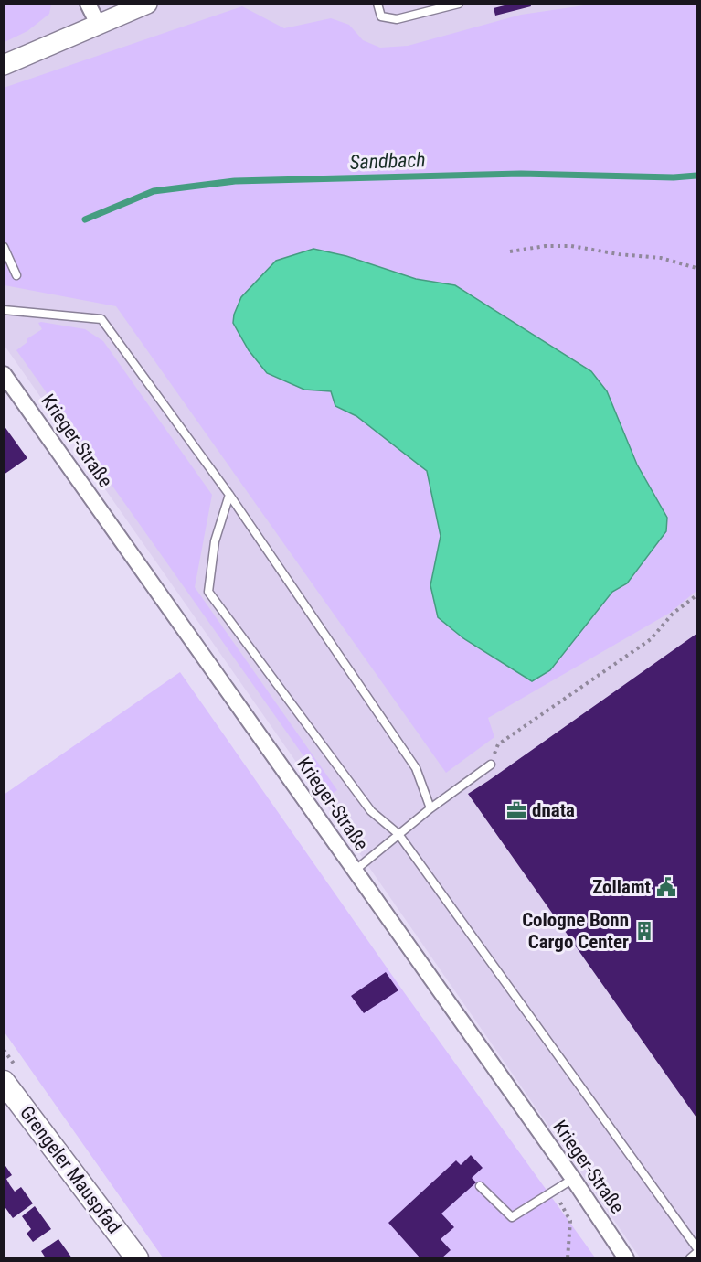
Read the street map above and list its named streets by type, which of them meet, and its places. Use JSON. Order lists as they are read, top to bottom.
{
  "streets": {
    "main road": ["Grengeler Mauspfad"],
    "street": ["Krieger-Straße"]
  },
  "water": ["Sandbach"],
  "places": {
    "office": ["dnata"],
    "public building": ["Zollamt"],
    "building": ["Cologne Bonn Cargo Center"]
  }
}
